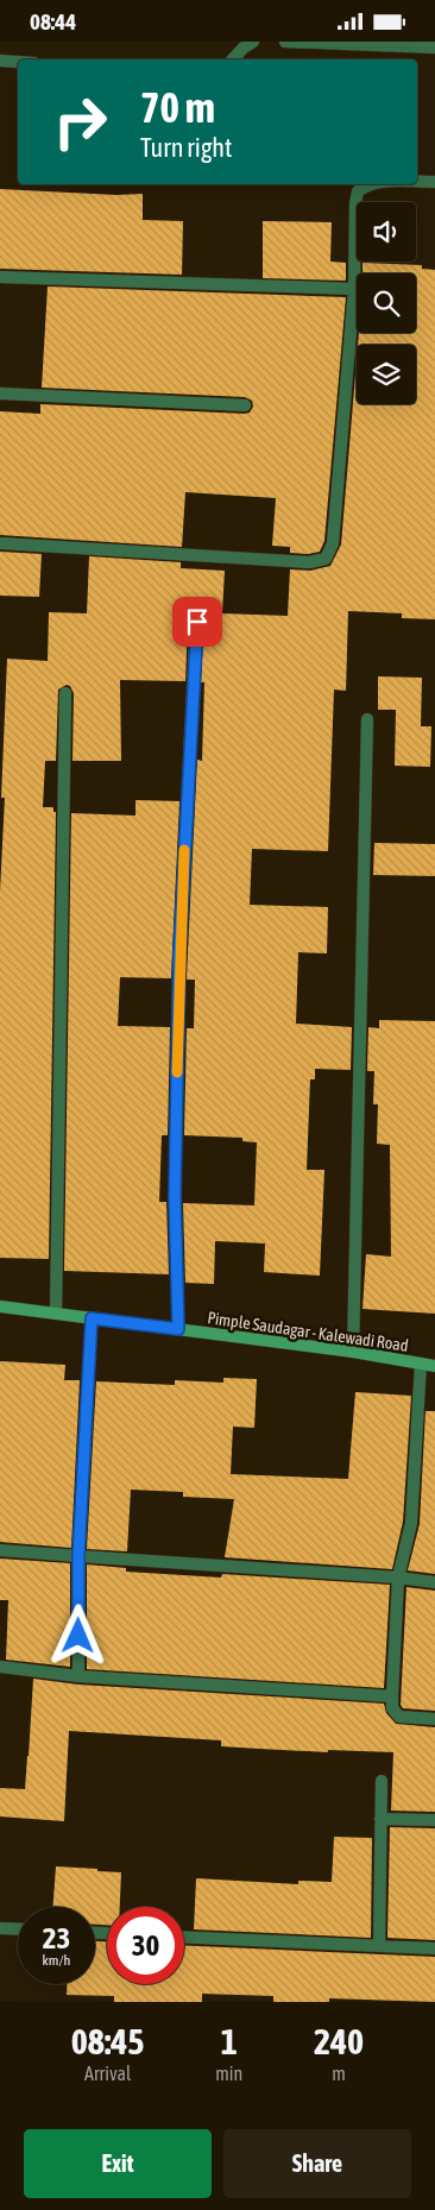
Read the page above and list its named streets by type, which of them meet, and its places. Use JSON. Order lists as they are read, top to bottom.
{
  "streets": {
    "main road": ["Pimple Saudagar - Kalewadi Road"]
  },
  "page": {
    "status": "08:44",
    "turn": ["70 m", "Turn right"],
    "speed": "23 km/h",
    "limit": "30",
    "eta": [
      "08:45",
      "Arrival",
      "1",
      "min",
      "240",
      "m"
    ],
    "buttons": ["Exit", "Share"]
  }
}
